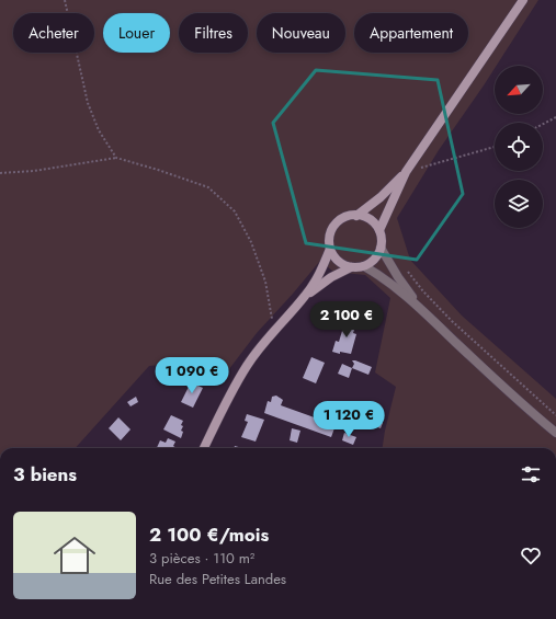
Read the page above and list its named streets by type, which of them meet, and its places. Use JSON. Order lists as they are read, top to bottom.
{
  "north": "bottom left",
  "page": {
    "chip": [
      "Acheter",
      "Louer",
      "Filtres",
      "Nouveau",
      "Appartement"
    ],
    "price": ["2 100 €", "1 090 €", "1 120 €"],
    "heading": "3 biens",
    "list": [
      {
        "name": "2 100 €/mois",
        "note": "3 pièces · 110 m² · Rue des Petites Landes"
      }
    ]
  }
}
